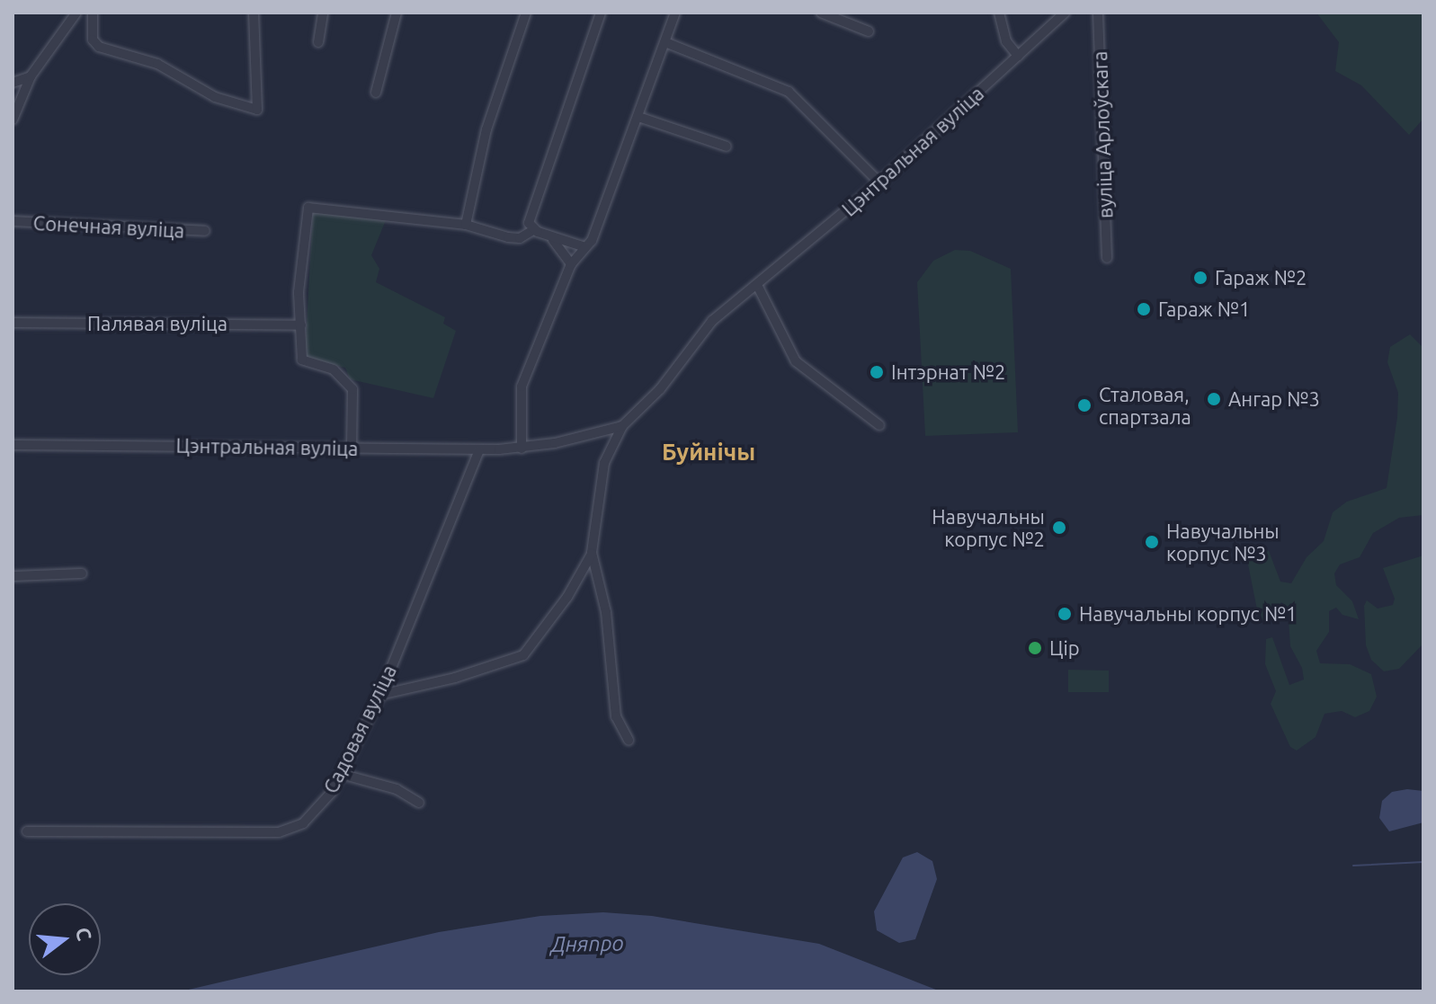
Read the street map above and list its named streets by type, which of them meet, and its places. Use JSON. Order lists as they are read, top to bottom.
{
  "streets": {
    "street": [
      "вуліца Арлоўскага",
      "Цэнтральная вуліца",
      "Сонечная вуліца",
      "Палявая вуліца",
      "Садовая вуліца"
    ]
  },
  "crossings": [
    ["Цэнтральная вуліца", "Садовая вуліца"]
  ],
  "districts": ["Буйнічы"],
  "water": ["Дняпро"],
  "places": [
    "Гараж №2",
    "Гараж №1",
    "Інтэрнат №2",
    "Ангар №3",
    "Сталовая, спартзала",
    "Навучальны корпус №2",
    "Навучальны корпус №3",
    "Навучальны корпус №1",
    "Цір"
  ],
  "north": "right"
}
